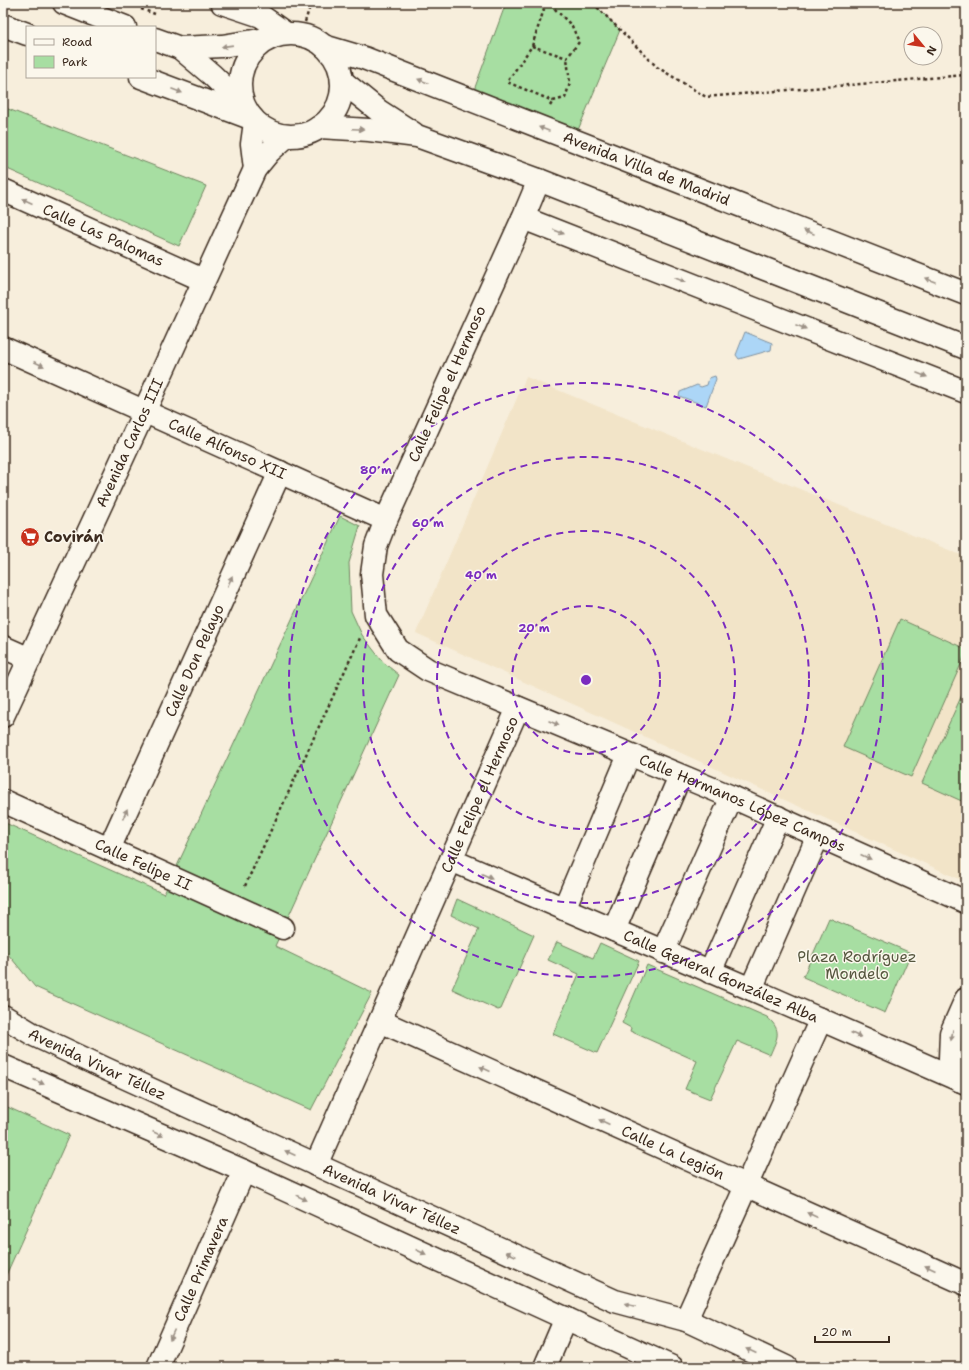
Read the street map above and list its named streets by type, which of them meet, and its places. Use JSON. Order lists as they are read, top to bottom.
{
  "streets": {
    "street": [
      "Avenida Villa de Madrid",
      "Calle Las Palomas",
      "Calle Felipe el Hermoso",
      "Avenida Carlos III",
      "Calle Alfonso XII",
      "Calle Don Pelayo",
      "Calle Hermanos López Campos",
      "Calle Felipe II",
      "Calle General González Alba",
      "Avenida Vivar Téllez",
      "Calle La Legión",
      "Calle Primavera"
    ]
  },
  "crossings": [
    ["Avenida Villa de Madrid", "Avenida Carlos III"],
    ["Calle Las Palomas", "Avenida Carlos III"],
    ["Calle Felipe el Hermoso", "Calle Alfonso XII"],
    ["Calle Felipe el Hermoso", "Calle Hermanos López Campos"],
    ["Calle Felipe el Hermoso", "Calle General González Alba"],
    ["Calle Felipe el Hermoso", "Avenida Vivar Téllez"],
    ["Calle Felipe el Hermoso", "Calle La Legión"],
    ["Avenida Carlos III", "Calle Alfonso XII"],
    ["Calle Alfonso XII", "Calle Don Pelayo"],
    ["Calle Don Pelayo", "Calle Felipe II"],
    ["Calle General González Alba", "Avenida Vivar Téllez"],
    ["Calle General González Alba", "Calle La Legión"]
  ],
  "one_way": ["Calle Alfonso XII", "Calle Don Pelayo", "Calle Primavera"],
  "parks": ["Plaza Rodríguez Mondelo"],
  "places": {
    "supermarket": ["Covirán"]
  },
  "legend": ["Road", "Park"],
  "scale_bar": "20 m",
  "north": "bottom right",
  "rings": [
    "80 m",
    "60 m",
    "40 m",
    "20 m"
  ]
}
